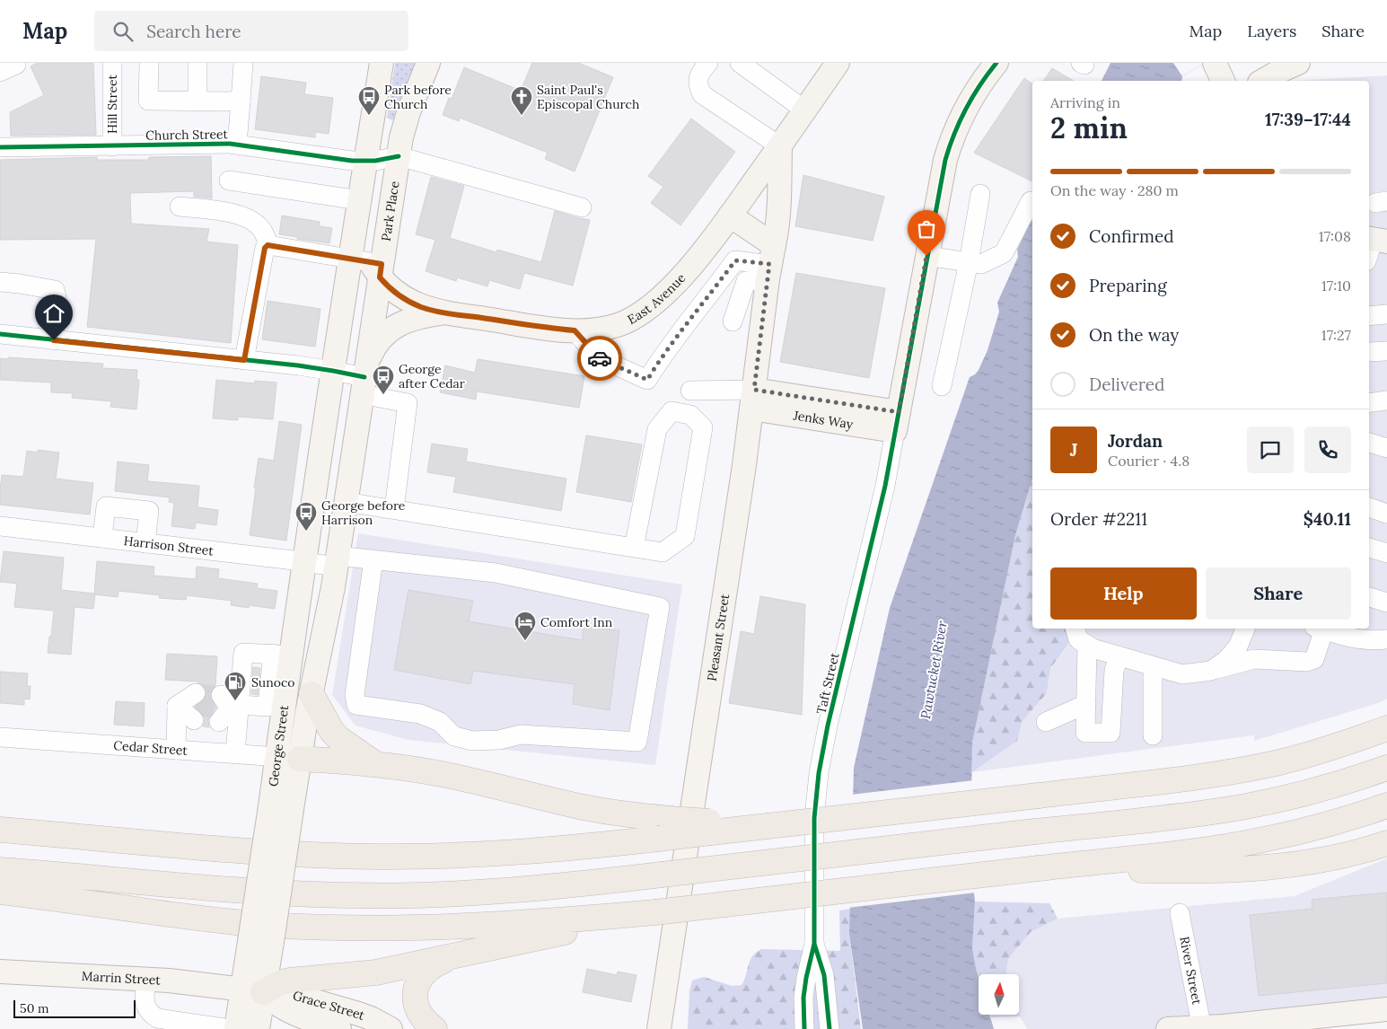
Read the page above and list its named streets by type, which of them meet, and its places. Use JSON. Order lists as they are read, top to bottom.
{
  "streets": {
    "main road": [
      "Park Place",
      "East Avenue",
      "Jenks Way",
      "Pleasant Street",
      "George Street",
      "Marrin Street",
      "Grace Street"
    ],
    "street": [
      "Hill Street",
      "Church Street",
      "Harrison Street",
      "Taft Street",
      "Cedar Street",
      "River Street"
    ]
  },
  "crossings": [
    ["Hill Street", "Church Street"],
    ["Church Street", "Park Place"],
    ["Park Place", "East Avenue"],
    ["Park Place", "George Street"],
    ["East Avenue", "Pleasant Street"],
    ["Jenks Way", "Pleasant Street"],
    ["Jenks Way", "Taft Street"],
    ["Harrison Street", "George Street"],
    ["George Street", "Cedar Street"],
    ["George Street", "Marrin Street"],
    ["George Street", "Grace Street"],
    ["Marrin Street", "Grace Street"]
  ],
  "water": ["Pawtucket River"],
  "places": {
    "bus stop": ["Park before Church", "George after Cedar", "George before Harrison"],
    "church": ["Saint Paul's Episcopal Church"],
    "hotel": ["Comfort Inn"],
    "fuel station": ["Sunoco"]
  },
  "scale_bar": "50 m",
  "north": "top",
  "page": {
    "header": "Map",
    "search": "Search here",
    "nav": ["Map", "Layers", "Share"],
    "heading": ["2 min", "Arriving in", "17:39–17:44"],
    "panel": [
      "Jordan",
      "Courier · 4.8",
      "Order #2211",
      "$40.11"
    ],
    "bar": "On the way · 280 m",
    "list": [
      ["Confirmed", "17:08"],
      ["Preparing", "17:10"],
      ["On the way", "17:27"],
      "Delivered"
    ],
    "round": "J",
    "buttons": ["Help", "Share"],
    "scale": "50 m"
  }
}
